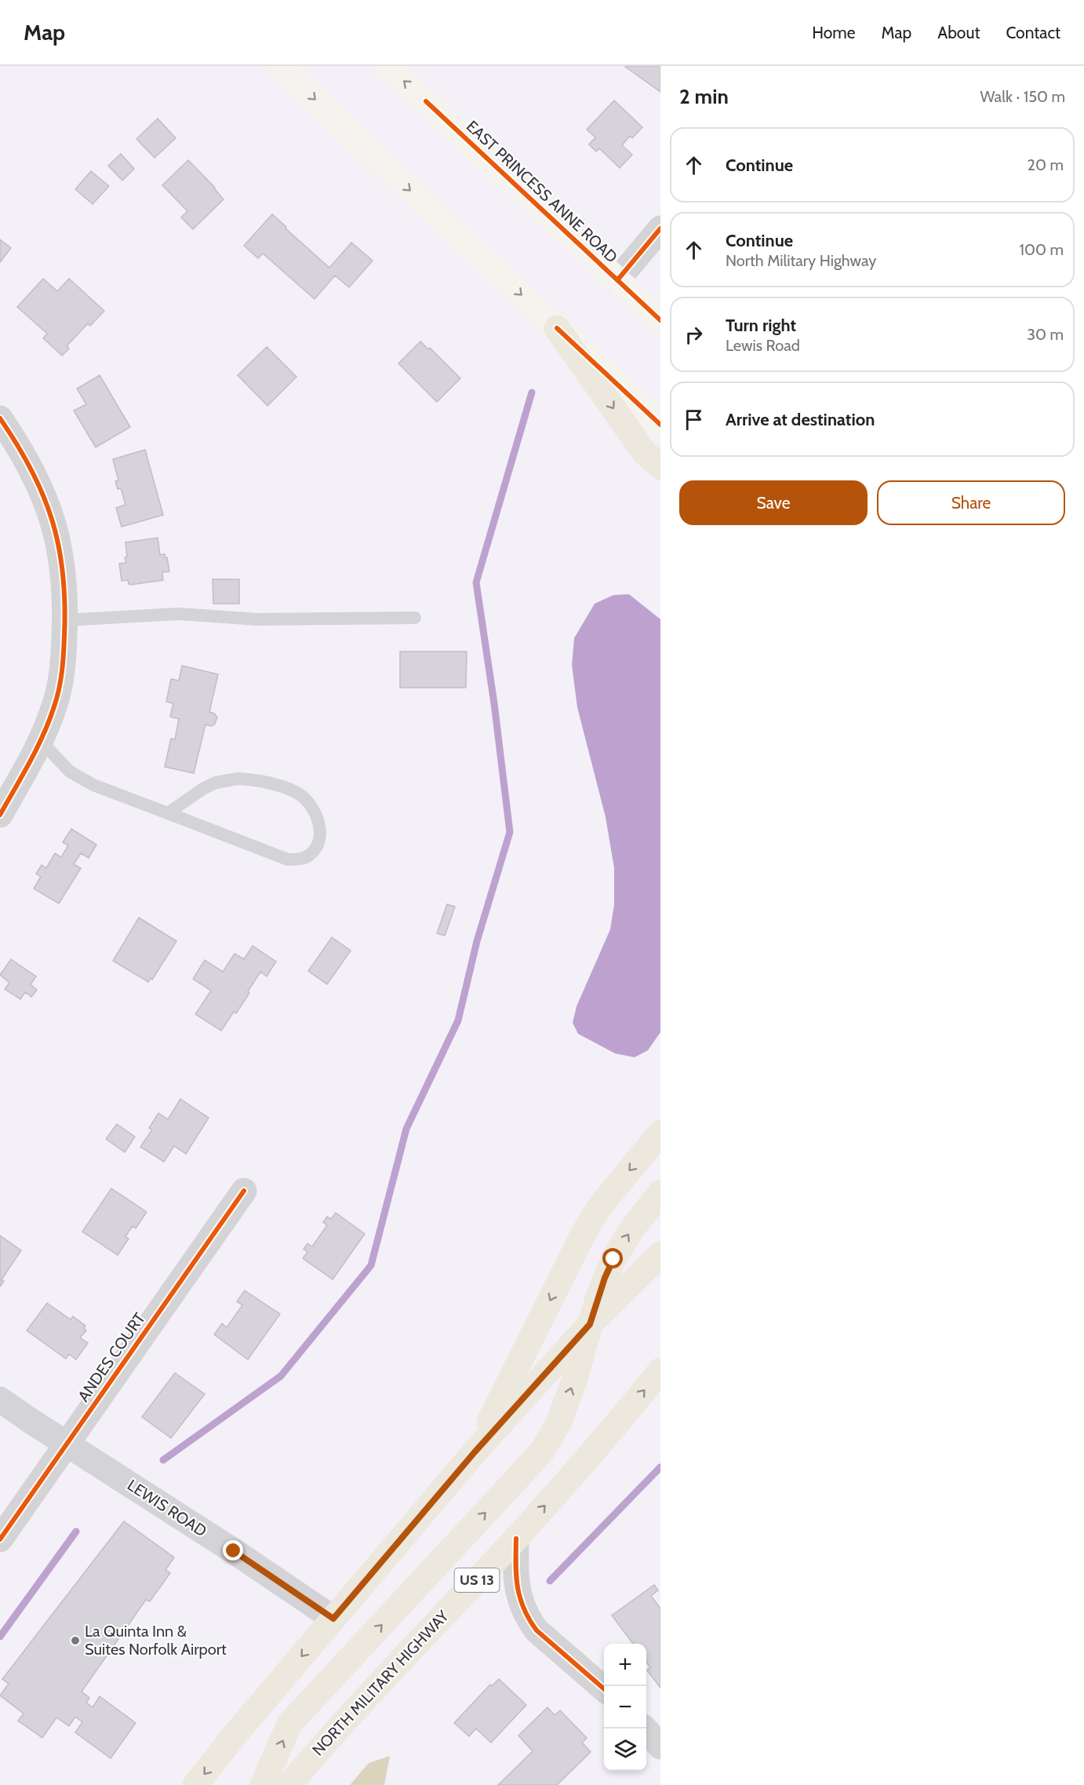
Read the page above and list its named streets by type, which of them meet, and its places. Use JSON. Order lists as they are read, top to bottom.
{
  "streets": {
    "main road": ["EAST PRINCESS ANNE ROAD", "US 13", "NORTH MILITARY HIGHWAY"],
    "street": ["ANDES COURT", "LEWIS ROAD"]
  },
  "crossings": [
    ["ANDES COURT", "LEWIS ROAD"]
  ],
  "places": ["La Quinta Inn & Suites Norfolk Airport"],
  "page": {
    "header": "Map",
    "nav": [
      "Home",
      "Map",
      "About",
      "Contact"
    ],
    "heading": ["2 min", "Walk · 150 m"],
    "list": [
      ["Continue", "20 m"],
      ["Continue", "North Military Highway", "100 m"],
      ["Turn right", "Lewis Road", "30 m"],
      "Arrive at destination"
    ],
    "buttons": ["Save", "Share"],
    "map_buttons": ["+", "−"]
  }
}
